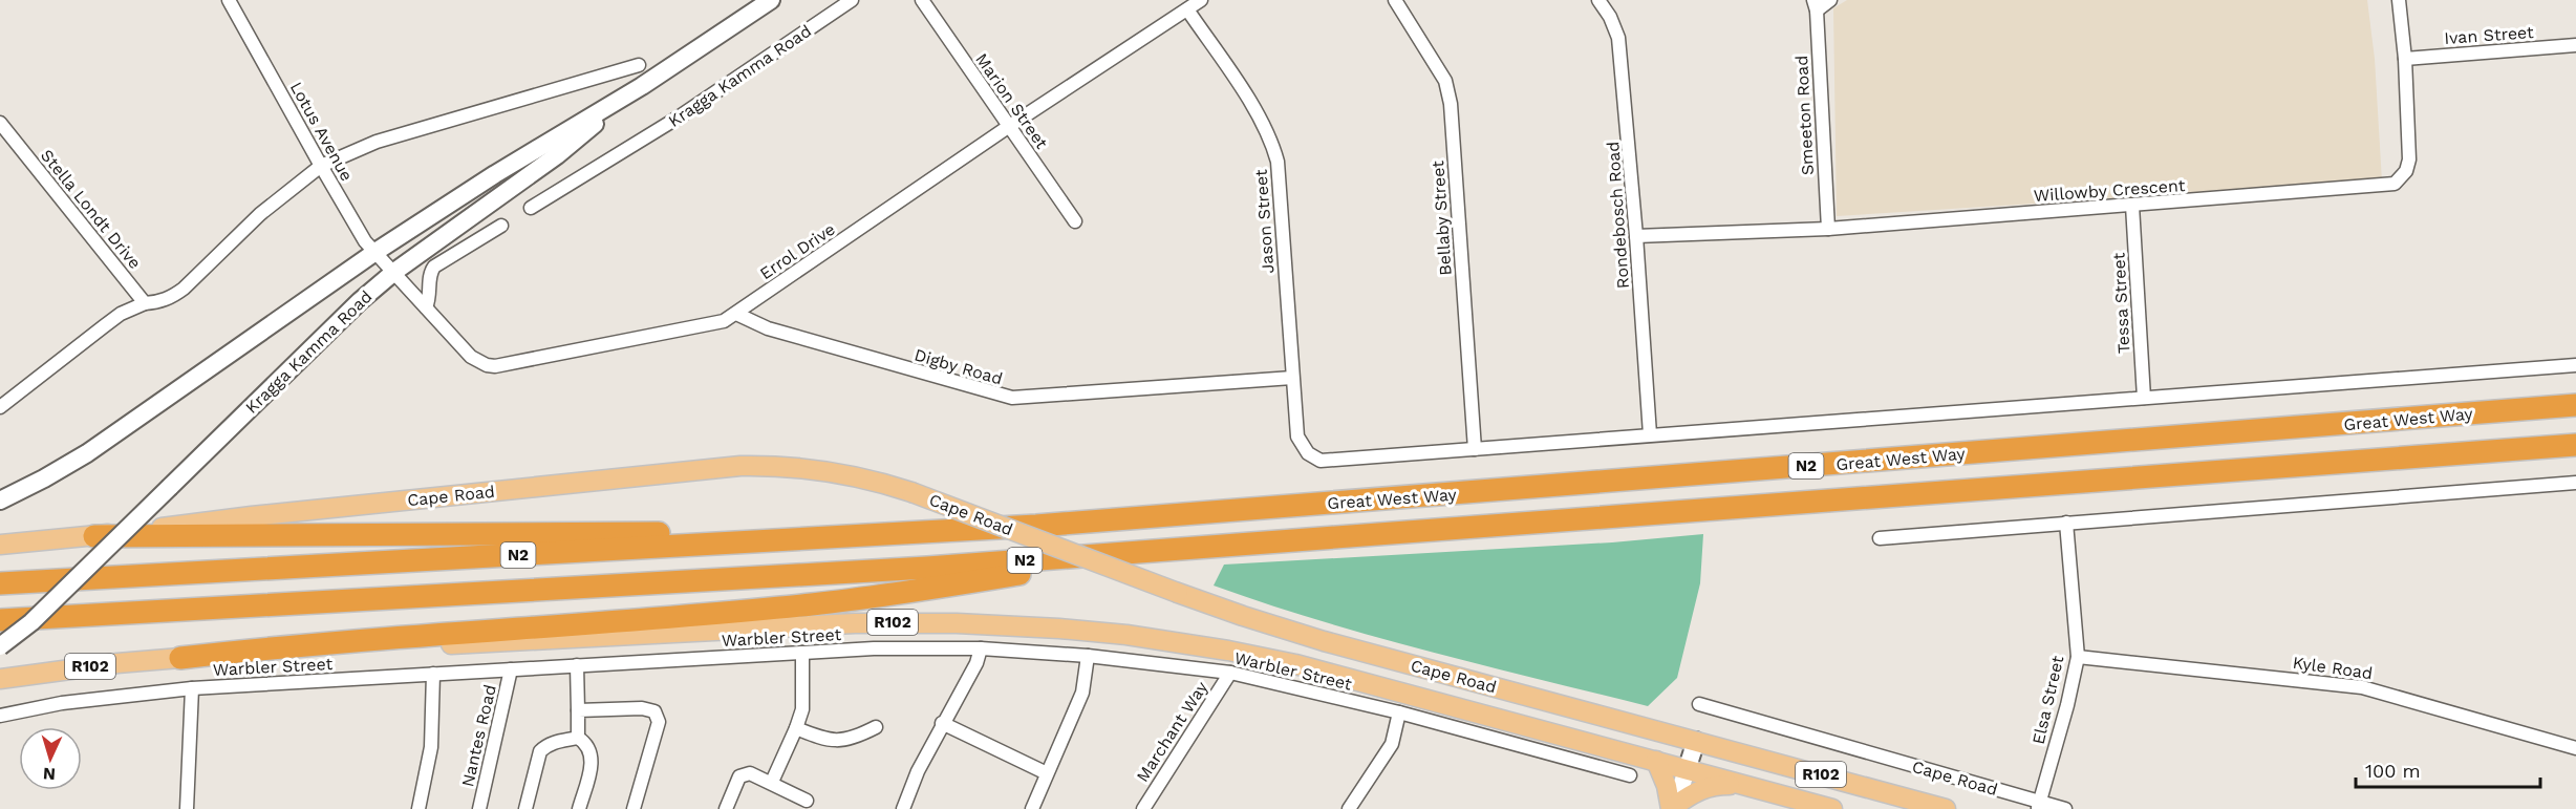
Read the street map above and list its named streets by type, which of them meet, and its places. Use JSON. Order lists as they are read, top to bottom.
{
  "streets": {
    "highway": ["Great West Way", "N2"],
    "main road": ["Kragga Kamma Road", "Cape Road", "R102"],
    "street": [
      "Ivan Street",
      "Marion Street",
      "Smeeton Road",
      "Lotus Avenue",
      "Willowby Crescent",
      "Stella Londt Drive",
      "Rondebosch Road",
      "Bellaby Street",
      "Jason Street",
      "Errol Drive",
      "Tessa Street",
      "Digby Road",
      "Warbler Street",
      "Kyle Road",
      "Elsa Street",
      "Marchant Way",
      "Nantes Road"
    ]
  },
  "crossings": [
    ["Ivan Street", "Willowby Crescent"],
    ["Kragga Kamma Road", "Lotus Avenue"],
    ["Kragga Kamma Road", "Errol Drive"],
    ["Marion Street", "Errol Drive"],
    ["Smeeton Road", "Willowby Crescent"],
    ["Lotus Avenue", "Errol Drive"],
    ["Willowby Crescent", "Rondebosch Road"],
    ["Willowby Crescent", "Tessa Street"],
    ["Bellaby Street", "Jason Street"],
    ["Jason Street", "Errol Drive"],
    ["Jason Street", "Digby Road"],
    ["Errol Drive", "Digby Road"],
    ["Great West Way", "N2"],
    ["Cape Road", "Elsa Street"],
    ["Warbler Street", "Marchant Way"],
    ["Warbler Street", "Nantes Road"],
    ["Kyle Road", "Elsa Street"]
  ],
  "scale_bar": "100 m",
  "north": "bottom"
}
